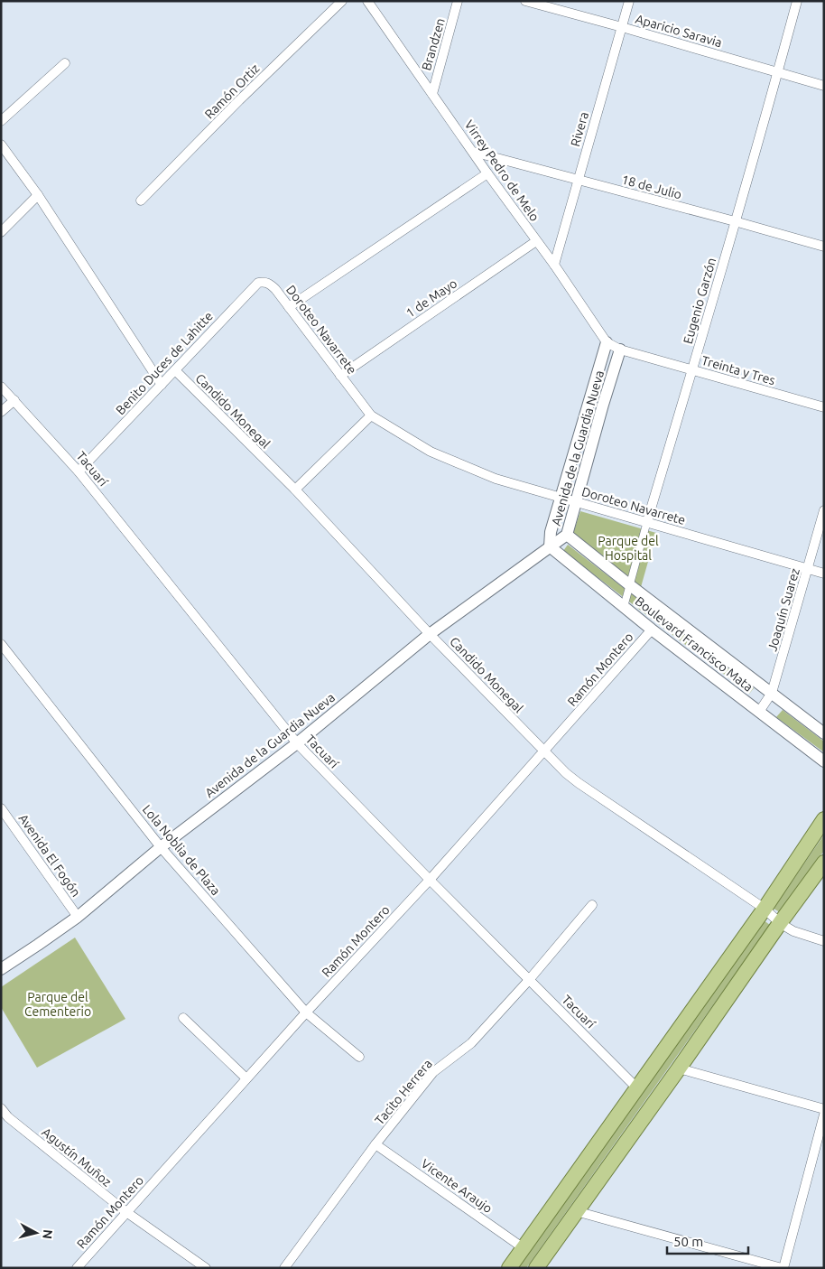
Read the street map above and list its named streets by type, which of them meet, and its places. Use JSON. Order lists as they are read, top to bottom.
{
  "streets": {
    "street": [
      "Aparicio Saravia",
      "Brandzen",
      "Ramón Ortiz",
      "Rivera",
      "Virrey Pedro de Melo",
      "18 de Julio",
      "1 de Mayo",
      "Eugenio Garzón",
      "Doroteo Navarrete",
      "Benito Duces de Lahitte",
      "Treinta y Tres",
      "Candido Monegal",
      "Avenida de la Guardia Nueva",
      "Tacuarí",
      "Joaquín Suarez",
      "Boulevard Francisco Mata",
      "Ramón Montero",
      "Lola Noblia de Plaza",
      "Avenida El Fogón",
      "Tacito Herrera",
      "Agustín Muñoz",
      "Vicente Araujo"
    ]
  },
  "crossings": [
    ["Aparicio Saravia", "Rivera"],
    ["Aparicio Saravia", "Eugenio Garzón"],
    ["Brandzen", "Virrey Pedro de Melo"],
    ["Rivera", "Virrey Pedro de Melo"],
    ["Rivera", "18 de Julio"],
    ["Virrey Pedro de Melo", "18 de Julio"],
    ["Virrey Pedro de Melo", "1 de Mayo"],
    ["Virrey Pedro de Melo", "Treinta y Tres"],
    ["Virrey Pedro de Melo", "Avenida de la Guardia Nueva"],
    ["18 de Julio", "Eugenio Garzón"],
    ["1 de Mayo", "Doroteo Navarrete"],
    ["Eugenio Garzón", "Doroteo Navarrete"],
    ["Eugenio Garzón", "Treinta y Tres"],
    ["Eugenio Garzón", "Boulevard Francisco Mata"],
    ["Doroteo Navarrete", "Benito Duces de Lahitte"],
    ["Doroteo Navarrete", "Avenida de la Guardia Nueva"],
    ["Doroteo Navarrete", "Joaquín Suarez"],
    ["Benito Duces de Lahitte", "Candido Monegal"],
    ["Benito Duces de Lahitte", "Tacuarí"],
    ["Treinta y Tres", "Avenida de la Guardia Nueva"],
    ["Candido Monegal", "Avenida de la Guardia Nueva"],
    ["Candido Monegal", "Ramón Montero"],
    ["Avenida de la Guardia Nueva", "Tacuarí"],
    ["Avenida de la Guardia Nueva", "Boulevard Francisco Mata"],
    ["Avenida de la Guardia Nueva", "Lola Noblia de Plaza"],
    ["Avenida de la Guardia Nueva", "Avenida El Fogón"],
    ["Tacuarí", "Ramón Montero"],
    ["Tacuarí", "Tacito Herrera"],
    ["Joaquín Suarez", "Boulevard Francisco Mata"],
    ["Boulevard Francisco Mata", "Ramón Montero"],
    ["Ramón Montero", "Lola Noblia de Plaza"],
    ["Ramón Montero", "Agustín Muñoz"],
    ["Tacito Herrera", "Vicente Araujo"]
  ],
  "parks": ["Parque del Hospital", "Parque del Cementerio"],
  "scale_bar": "50 m",
  "north": "right"
}
